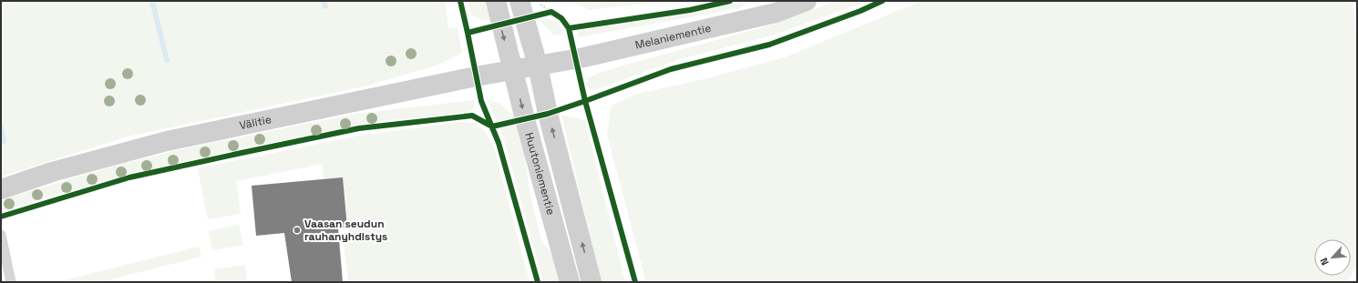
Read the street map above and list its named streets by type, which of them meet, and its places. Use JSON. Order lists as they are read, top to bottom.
{
  "streets": {
    "main road": ["Melaniementie", "Välitie", "Huutoniementie"]
  },
  "crossings": [
    ["Melaniementie", "Välitie"],
    ["Melaniementie", "Huutoniementie"],
    ["Välitie", "Huutoniementie"]
  ],
  "places": ["Vaasan seudun rauhanyhdistys"],
  "north": "bottom left"
}
